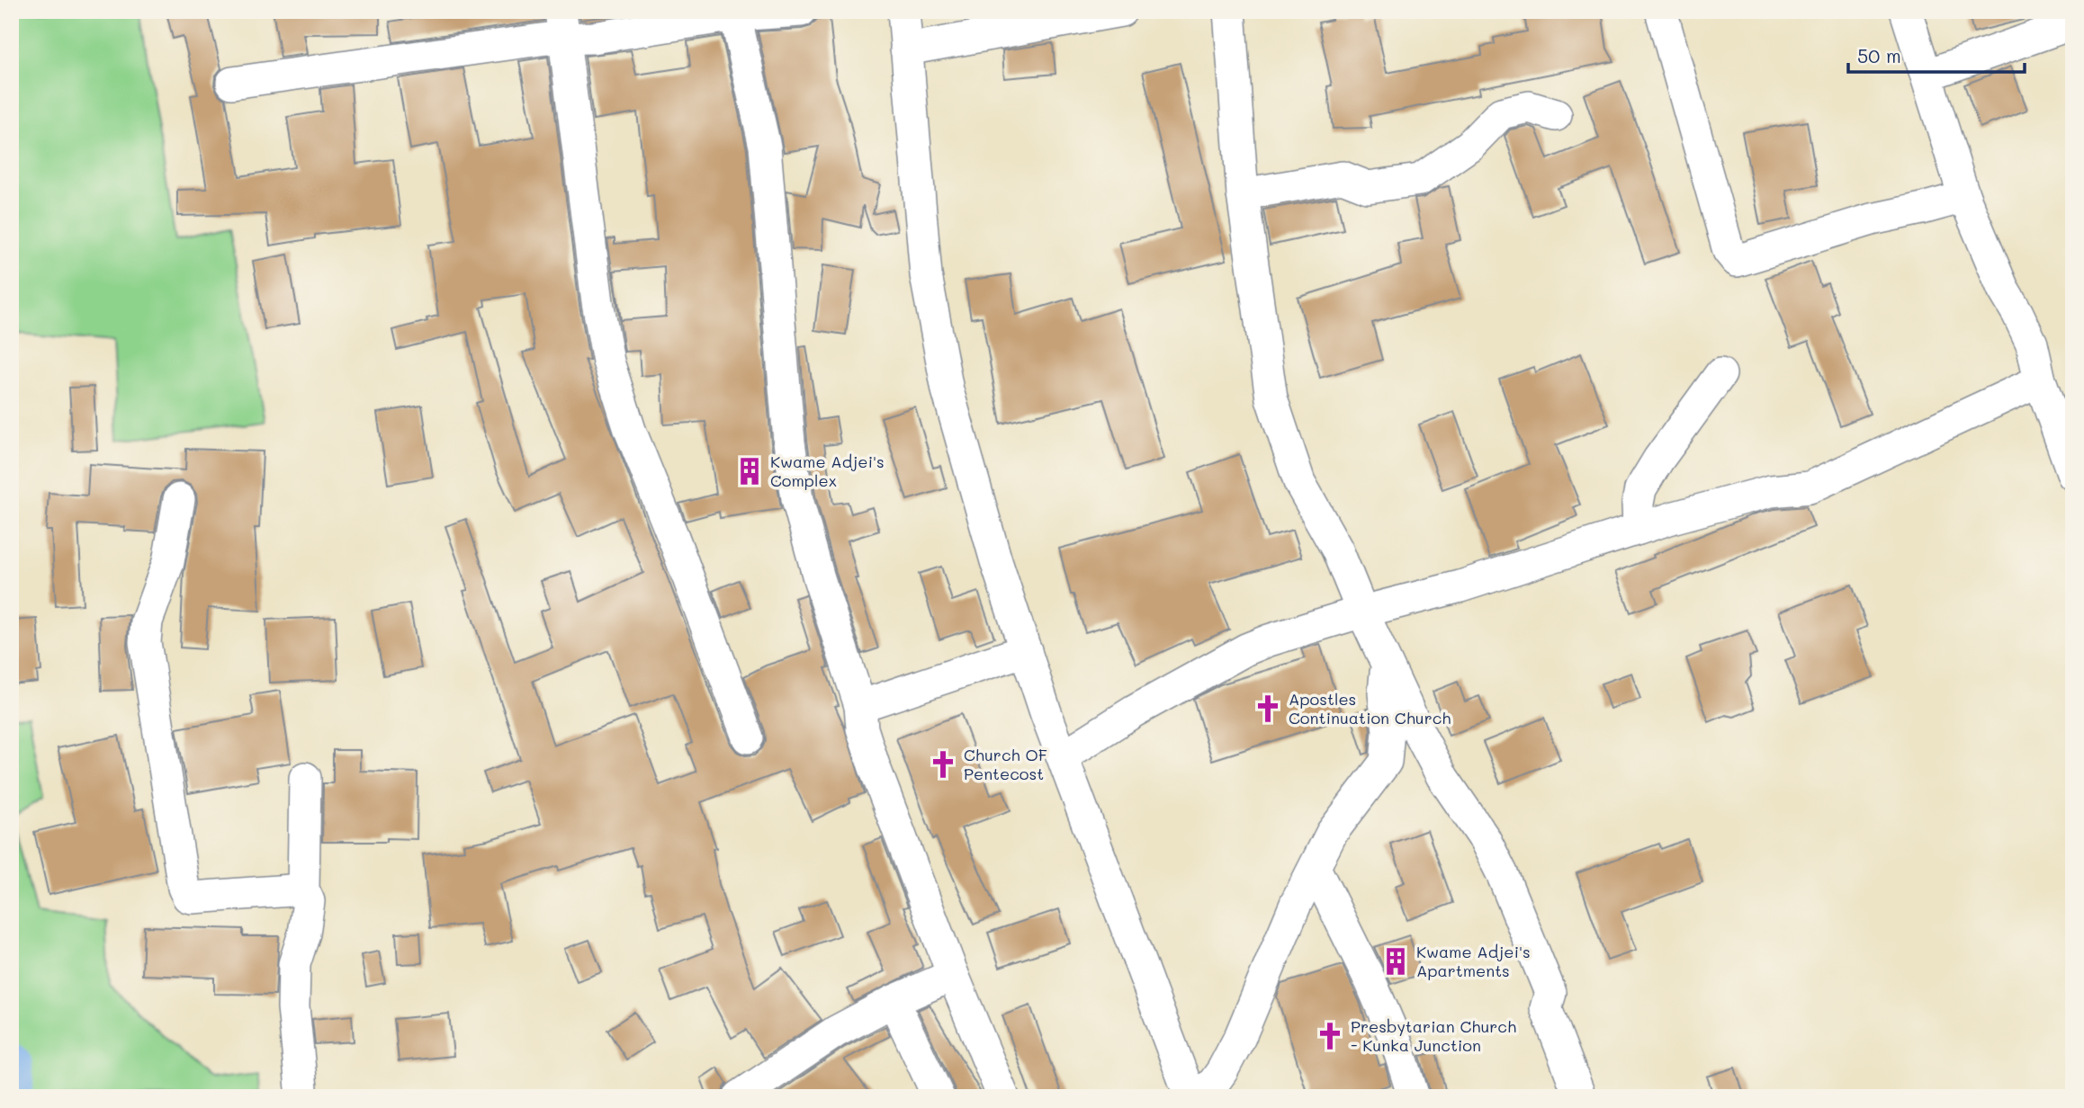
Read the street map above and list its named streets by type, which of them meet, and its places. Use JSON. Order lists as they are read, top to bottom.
{
  "places": {
    "building": ["Kwame Adjei's Complex", "Kwame Adjei's Apartments"],
    "church": ["Apostles Continuation Church", "Church OF Pentecost", "Presbytarian Church - Kunka Junction"]
  },
  "scale_bar": "50 m"
}
